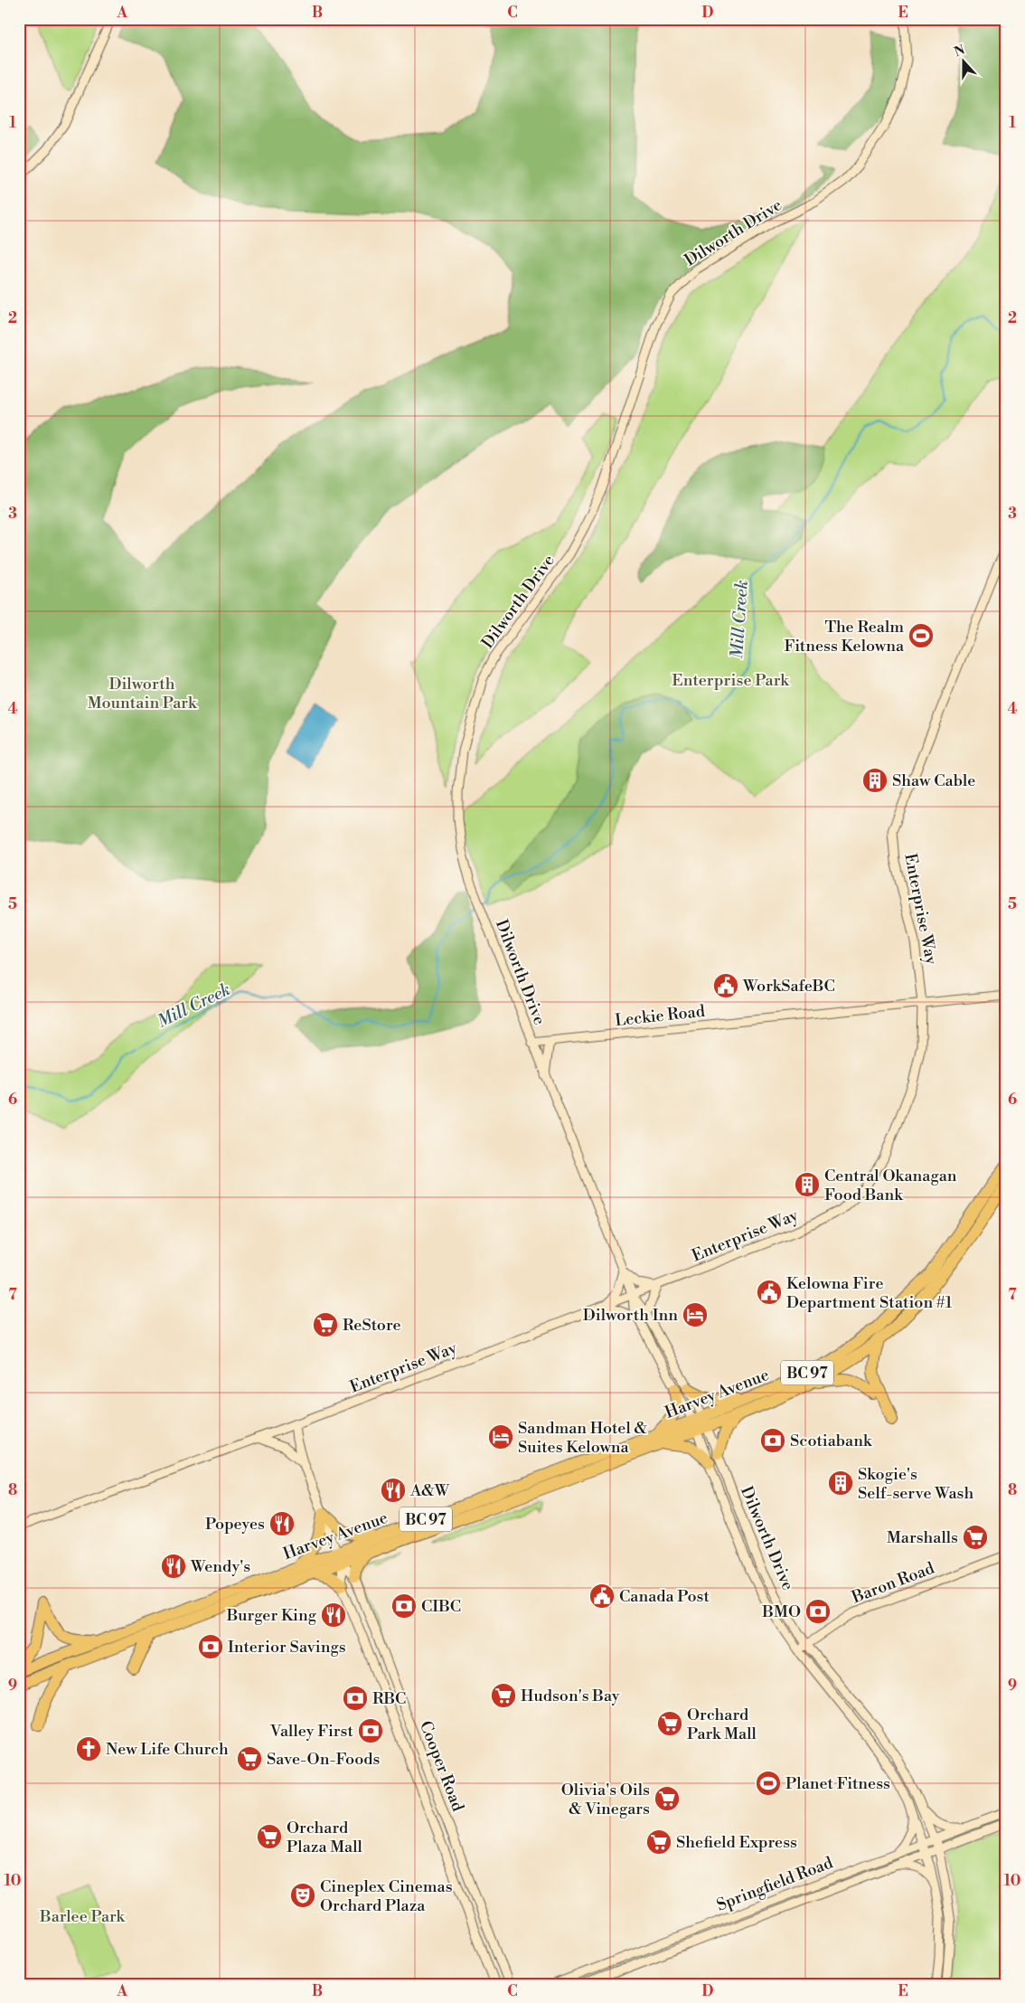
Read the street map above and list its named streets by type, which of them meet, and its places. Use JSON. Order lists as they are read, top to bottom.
{
  "streets": {
    "highway": ["BC 97", "Harvey Avenue"],
    "main road": [
      "Dilworth Drive",
      "Enterprise Way",
      "Leckie Road",
      "Baron Road",
      "Cooper Road",
      "Springfield Road"
    ]
  },
  "crossings": [
    ["Dilworth Drive", "Enterprise Way"],
    ["Dilworth Drive", "Leckie Road"],
    ["Dilworth Drive", "Harvey Avenue"],
    ["Dilworth Drive", "Baron Road"],
    ["Dilworth Drive", "Springfield Road"],
    ["Enterprise Way", "Leckie Road"],
    ["Enterprise Way", "Cooper Road"],
    ["BC 97", "Harvey Avenue"],
    ["Harvey Avenue", "Cooper Road"]
  ],
  "water": ["Mill Creek"],
  "parks": ["Enterprise Park", "Dilworth Mountain Park", "Barlee Park"],
  "places": {
    "sports": ["The Realm Fitness Kelowna", "Planet Fitness"],
    "building": ["Shaw Cable", "Central Okanagan Food Bank", "Skogie's Self-serve Wash"],
    "public building": ["WorkSafeBC", "Kelowna Fire Department Station #1", "Canada Post"],
    "hotel": ["Dilworth Inn", "Sandman Hotel & Suites Kelowna"],
    "supermarket": [
      "ReStore",
      "Marshalls",
      "Hudson's Bay",
      "Orchard Park Mall",
      "Save-On-Foods",
      "Olivia's Oils & Vinegars",
      "Orchard Plaza Mall",
      "Shefield Express"
    ],
    "bank": [
      "Scotiabank",
      "CIBC",
      "BMO",
      "Interior Savings",
      "RBC",
      "Valley First"
    ],
    "restaurant": [
      "A&W",
      "Popeyes",
      "Wendy's",
      "Burger King"
    ],
    "church": ["New Life Church"],
    "theatre": ["Cineplex Cinemas Orchard Plaza"]
  },
  "north": "top",
  "grid": {
    "columns": [
      "A",
      "B",
      "C",
      "D",
      "E"
    ],
    "rows": [
      "1",
      "2",
      "3",
      "4",
      "5",
      "6",
      "7",
      "8",
      "9",
      "10"
    ]
  }
}
